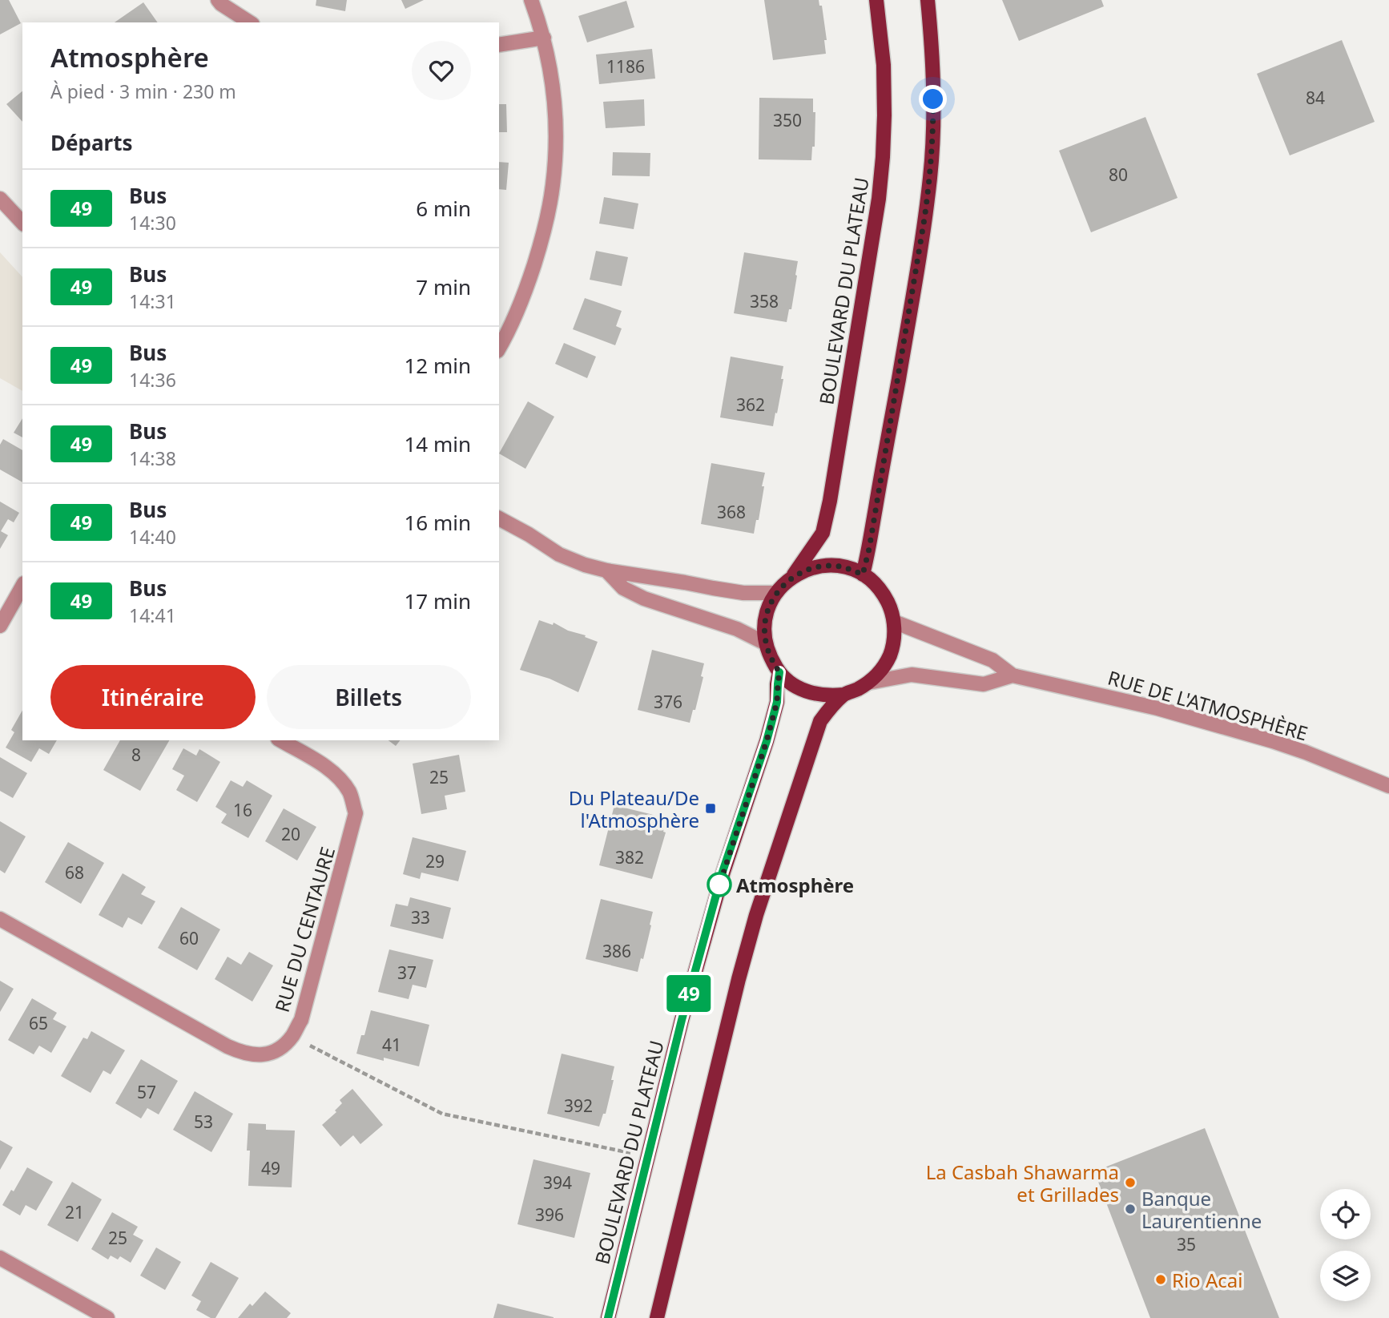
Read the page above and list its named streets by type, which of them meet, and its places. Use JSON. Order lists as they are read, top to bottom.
{
  "streets": {
    "main road": ["BOULEVARD DU PLATEAU"],
    "street": ["RUE DE L'ATMOSPHÈRE", "RUE DU CENTAURE"]
  },
  "crossings": [
    ["BOULEVARD DU PLATEAU", "RUE DE L'ATMOSPHÈRE"]
  ],
  "places": {
    "transit": ["Du Plateau/De l'Atmosphère"],
    "other": [
      "Atmosphère",
      "La Casbah Shawarma et Grillades",
      "Banque Laurentienne",
      "Rio Acai"
    ]
  },
  "lines": ["bus line 49"],
  "house_numbers": [
    "1186",
    "84",
    "350",
    "80",
    "358",
    "362",
    "368",
    "376",
    "8",
    "25",
    "16",
    "20",
    "382",
    "29",
    "68",
    "33",
    "60",
    "386",
    "37",
    "65",
    "41",
    "57",
    "392",
    "53",
    "49",
    "394",
    "21",
    "396",
    "25",
    "35"
  ],
  "page": {
    "on_map": "49",
    "heading": [
      ["Atmosphère", "À pied · 3 min · 230 m"],
      "Départs"
    ],
    "list": [
      {
        "mark": "49",
        "name": "Bus",
        "note": "14:30",
        "value": "6 min"
      },
      {
        "mark": "49",
        "name": "Bus",
        "note": "14:31",
        "value": "7 min"
      },
      {
        "mark": "49",
        "name": "Bus",
        "note": "14:36",
        "value": "12 min"
      },
      {
        "mark": "49",
        "name": "Bus",
        "note": "14:38",
        "value": "14 min"
      },
      {
        "mark": "49",
        "name": "Bus",
        "note": "14:40",
        "value": "16 min"
      },
      {
        "mark": "49",
        "name": "Bus",
        "note": "14:41",
        "value": "17 min"
      }
    ],
    "buttons": ["Itinéraire", "Billets"]
  }
}
